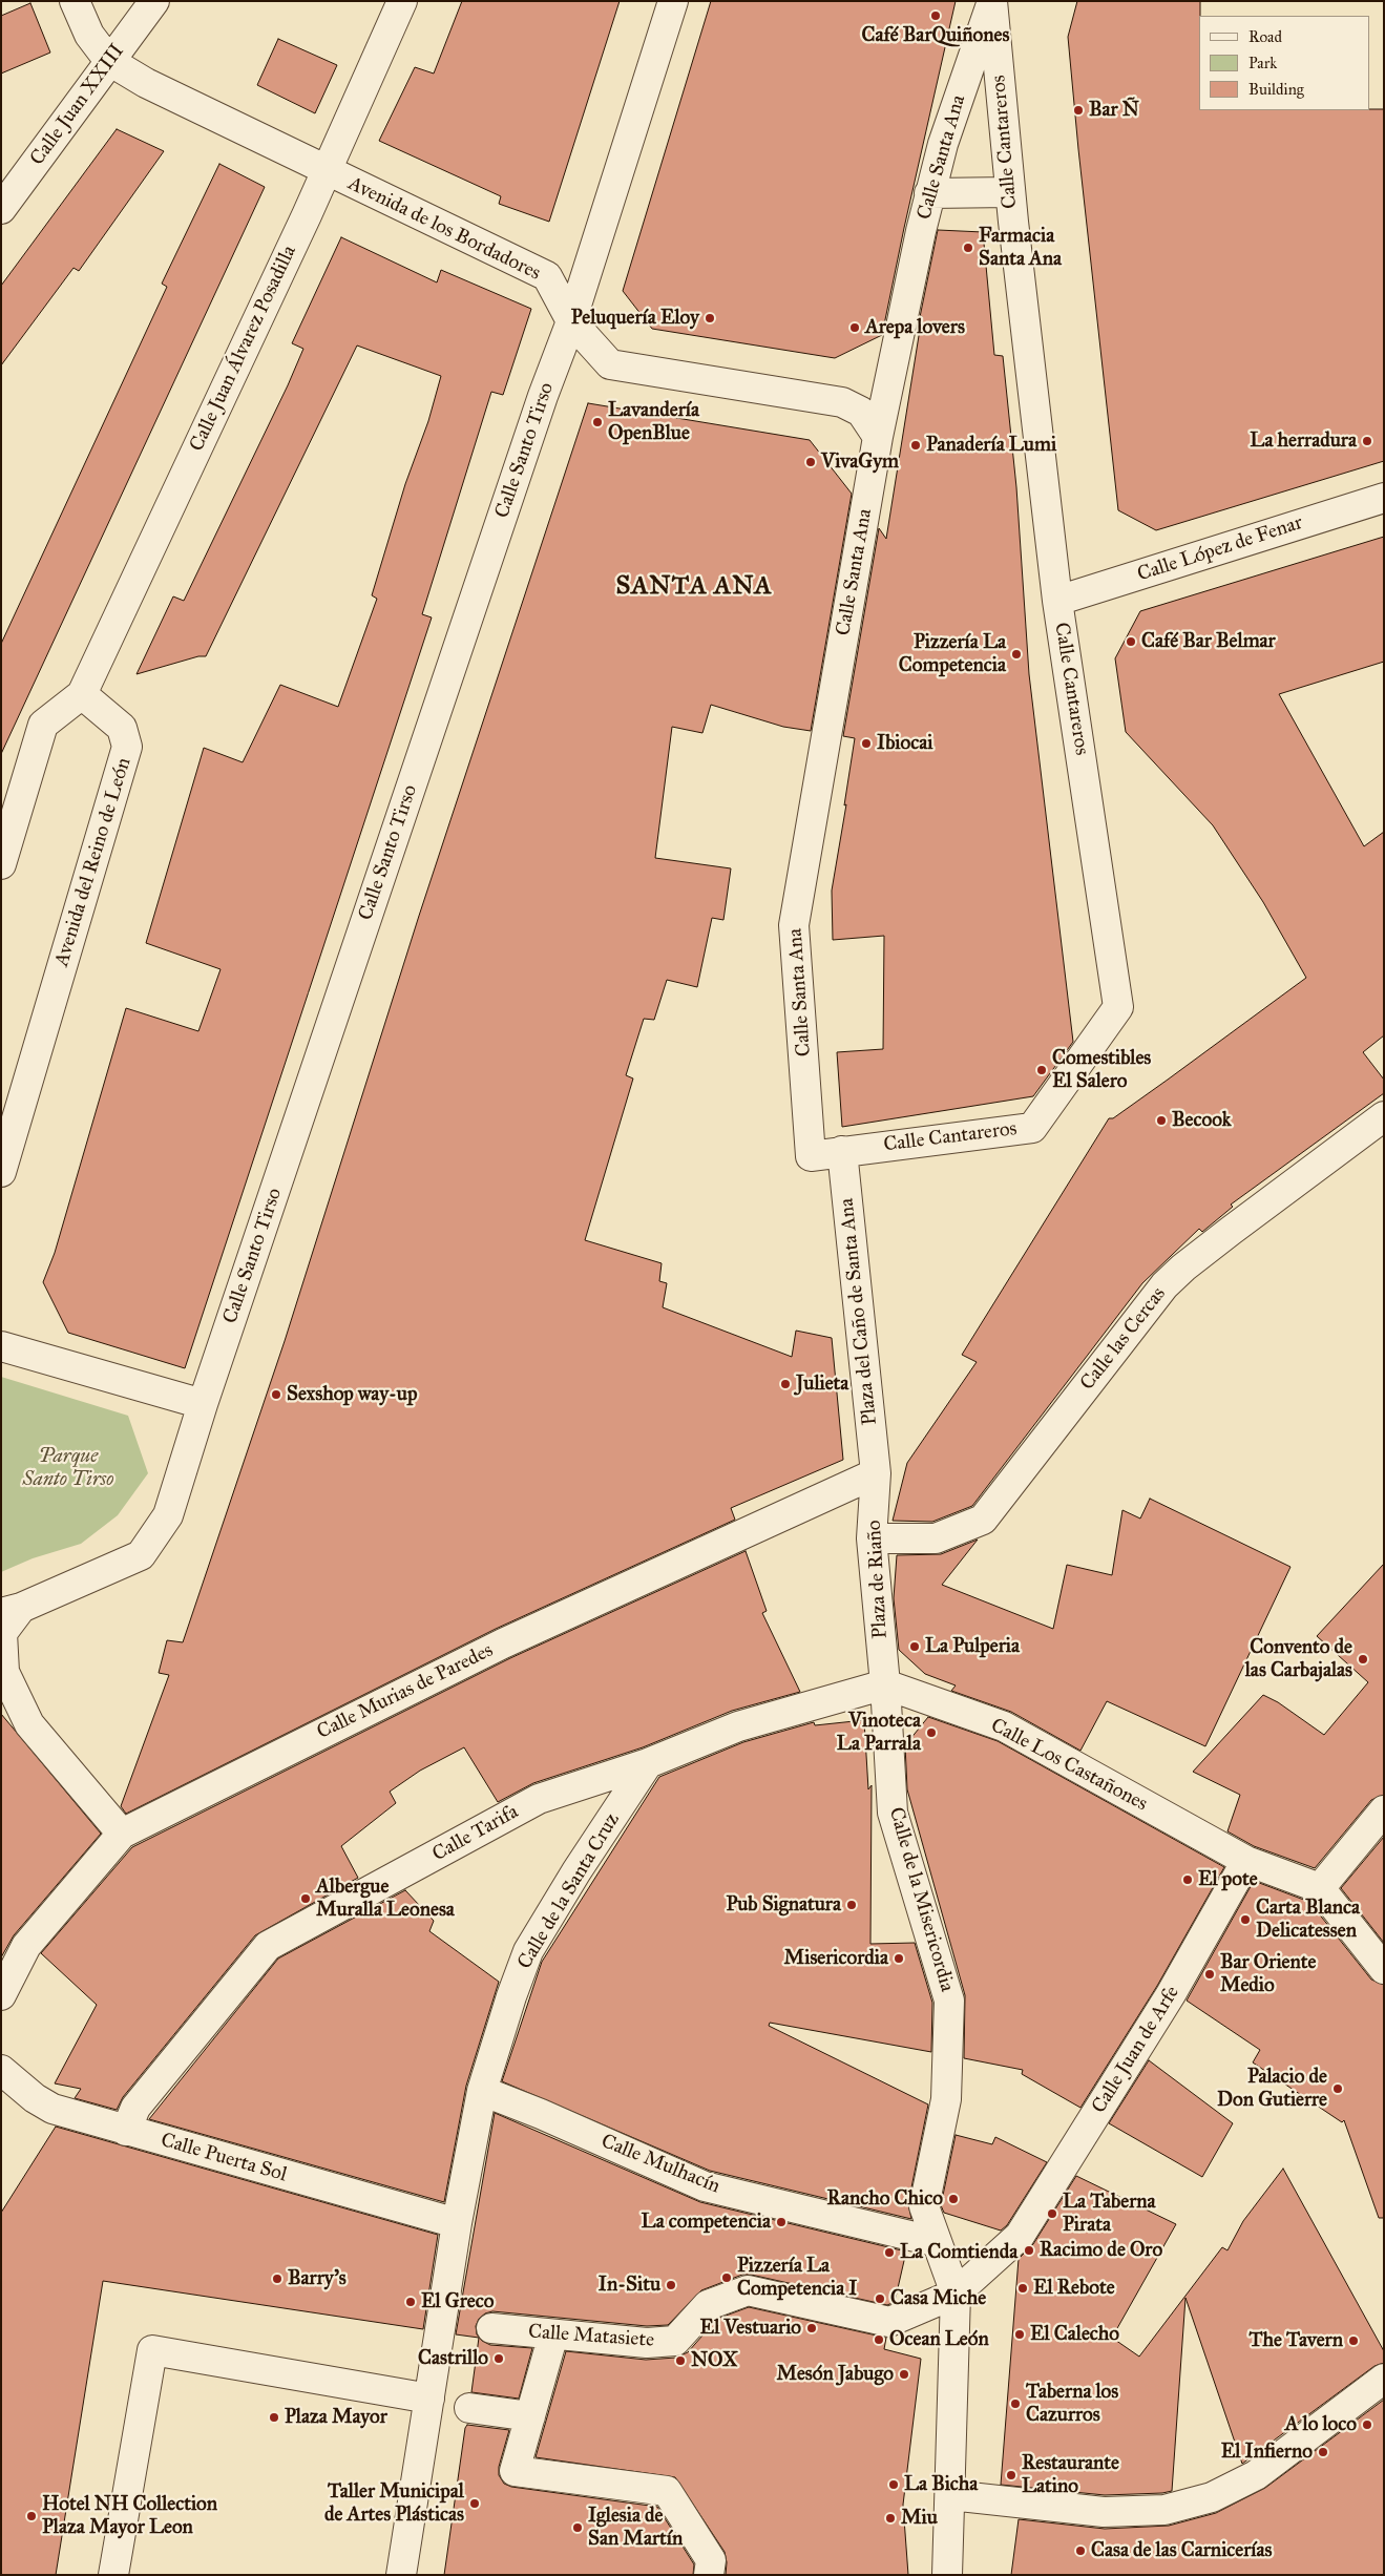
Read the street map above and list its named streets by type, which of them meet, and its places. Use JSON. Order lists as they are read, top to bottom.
{
  "streets": {
    "street": [
      "Calle Juan XXIII",
      "Calle Cantareros",
      "Calle Santa Ana",
      "Avenida de los Bordadores",
      "Calle Juan Álvarez Posadilla",
      "Calle Santo Tirso",
      "Calle López de Fenar",
      "Avenida del Reino de León",
      "Plaza del Caño de Santa Ana",
      "Calle las Cercas",
      "Plaza de Riaño",
      "Calle Murias de Paredes",
      "Calle Los Castañones",
      "Calle Tarifa",
      "Calle de la Santa Cruz",
      "Calle de la Misericordia",
      "Calle Juan de Arfe",
      "Calle Puerta Sol",
      "Calle Mulhacín",
      "Calle Matasiete"
    ]
  },
  "crossings": [
    ["Calle Juan XXIII", "Avenida de los Bordadores"],
    ["Calle Cantareros", "Calle Santa Ana"],
    ["Calle Cantareros", "Calle López de Fenar"],
    ["Calle Cantareros", "Plaza del Caño de Santa Ana"],
    ["Calle Santa Ana", "Avenida de los Bordadores"],
    ["Avenida de los Bordadores", "Calle Juan Álvarez Posadilla"],
    ["Avenida de los Bordadores", "Calle Santo Tirso"],
    ["Calle Juan Álvarez Posadilla", "Avenida del Reino de León"],
    ["Plaza del Caño de Santa Ana", "Plaza de Riaño"],
    ["Plaza del Caño de Santa Ana", "Calle Murias de Paredes"],
    ["Calle las Cercas", "Plaza de Riaño"],
    ["Plaza de Riaño", "Calle Murias de Paredes"],
    ["Plaza de Riaño", "Calle Los Castañones"],
    ["Plaza de Riaño", "Calle de la Misericordia"],
    ["Calle Los Castañones", "Calle de la Misericordia"],
    ["Calle Los Castañones", "Calle Juan de Arfe"],
    ["Calle Tarifa", "Calle de la Santa Cruz"],
    ["Calle Tarifa", "Calle Puerta Sol"],
    ["Calle de la Santa Cruz", "Calle Puerta Sol"],
    ["Calle de la Santa Cruz", "Calle Mulhacín"],
    ["Calle de la Misericordia", "Calle Mulhacín"],
    ["Calle Juan de Arfe", "Calle Matasiete"]
  ],
  "districts": ["SANTA ANA"],
  "parks": ["Parque Santo Tirso"],
  "places": [
    "Café BarQuiñones",
    "Bar Ñ",
    "Farmacia Santa Ana",
    "Peluquería Eloy",
    "Arepa lovers",
    "Lavandería OpenBlue",
    "La herradura",
    "Panadería Lumi",
    "VivaGym",
    "Café Bar Belmar",
    "Pizzería La Competencia",
    "Ibiocai",
    "Comestibles El Salero",
    "Becook",
    "Julieta",
    "Sexshop way-up",
    "La Pulperia",
    "Convento de las Carbajalas",
    "Vinoteca La Parrala",
    "El pote",
    "Albergue Muralla Leonesa",
    "Pub Signatura",
    "Carta Blanca Delicatessen",
    "Misericordia",
    "Bar Oriente Medio",
    "Palacio de Don Gutierre",
    "Rancho Chico",
    "La Taberna Pirata",
    "La competencia",
    "Racimo de Oro",
    "La Comtienda",
    "Pizzería La Competencia I",
    "Barry's",
    "In-Situ",
    "El Rebote",
    "Casa Miche",
    "El Greco",
    "El Vestuario",
    "El Calecho",
    "Ocean León",
    "The Tavern",
    "Castrillo",
    "NOX",
    "Mesón Jabugo",
    "Taberna los Cazurros",
    "Plaza Mayor",
    "A lo loco",
    "El Infierno",
    "Restaurante Latino",
    "La Bicha",
    "Taller Municipal de Artes Plásticas",
    "Hotel NH Collection Plaza Mayor Leon",
    "Miu",
    "Iglesia de San Martín",
    "Casa de las Carnicerías"
  ],
  "legend": ["Road", "Park", "Building"]
}
